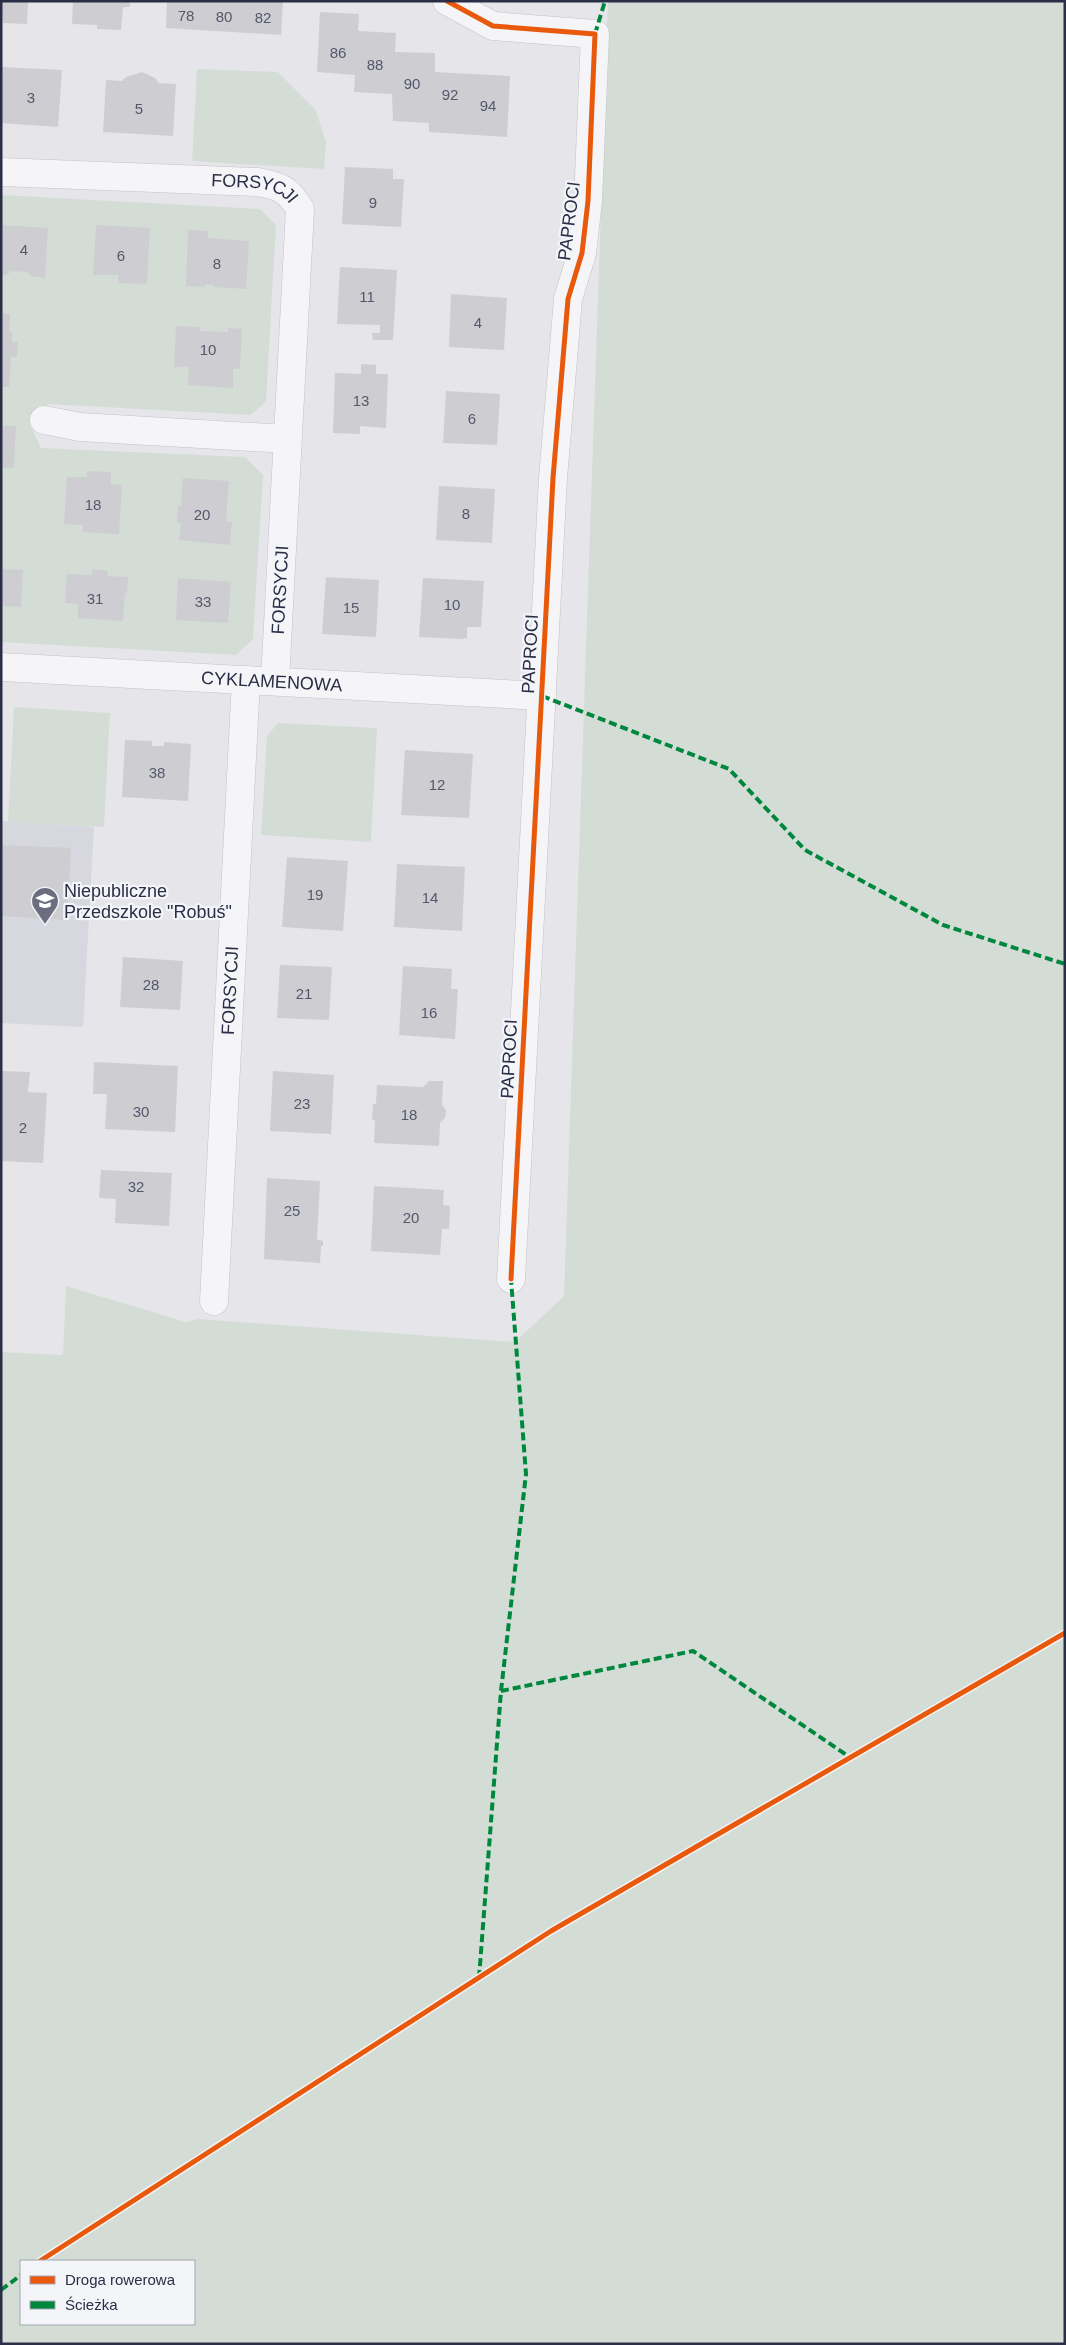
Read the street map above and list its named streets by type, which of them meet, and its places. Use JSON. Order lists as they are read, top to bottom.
{
  "streets": {
    "street": ["FORSYCJI", "PAPROCI", "CYKLAMENOWA"]
  },
  "crossings": [
    ["FORSYCJI", "CYKLAMENOWA"],
    ["PAPROCI", "CYKLAMENOWA"]
  ],
  "places": {
    "school or university": ["Niepubliczne Przedszkole \"Robuś\""]
  },
  "house_numbers": [
    "78",
    "80",
    "82",
    "86",
    "88",
    "90",
    "92",
    "3",
    "94",
    "5",
    "9",
    "4",
    "6",
    "8",
    "11",
    "4",
    "10",
    "13",
    "6",
    "18",
    "8",
    "20",
    "31",
    "33",
    "10",
    "15",
    "38",
    "12",
    "19",
    "14",
    "28",
    "21",
    "16",
    "23",
    "30",
    "18",
    "2",
    "32",
    "25",
    "20"
  ],
  "legend": ["Droga rowerowa", "Ścieżka"]
}
